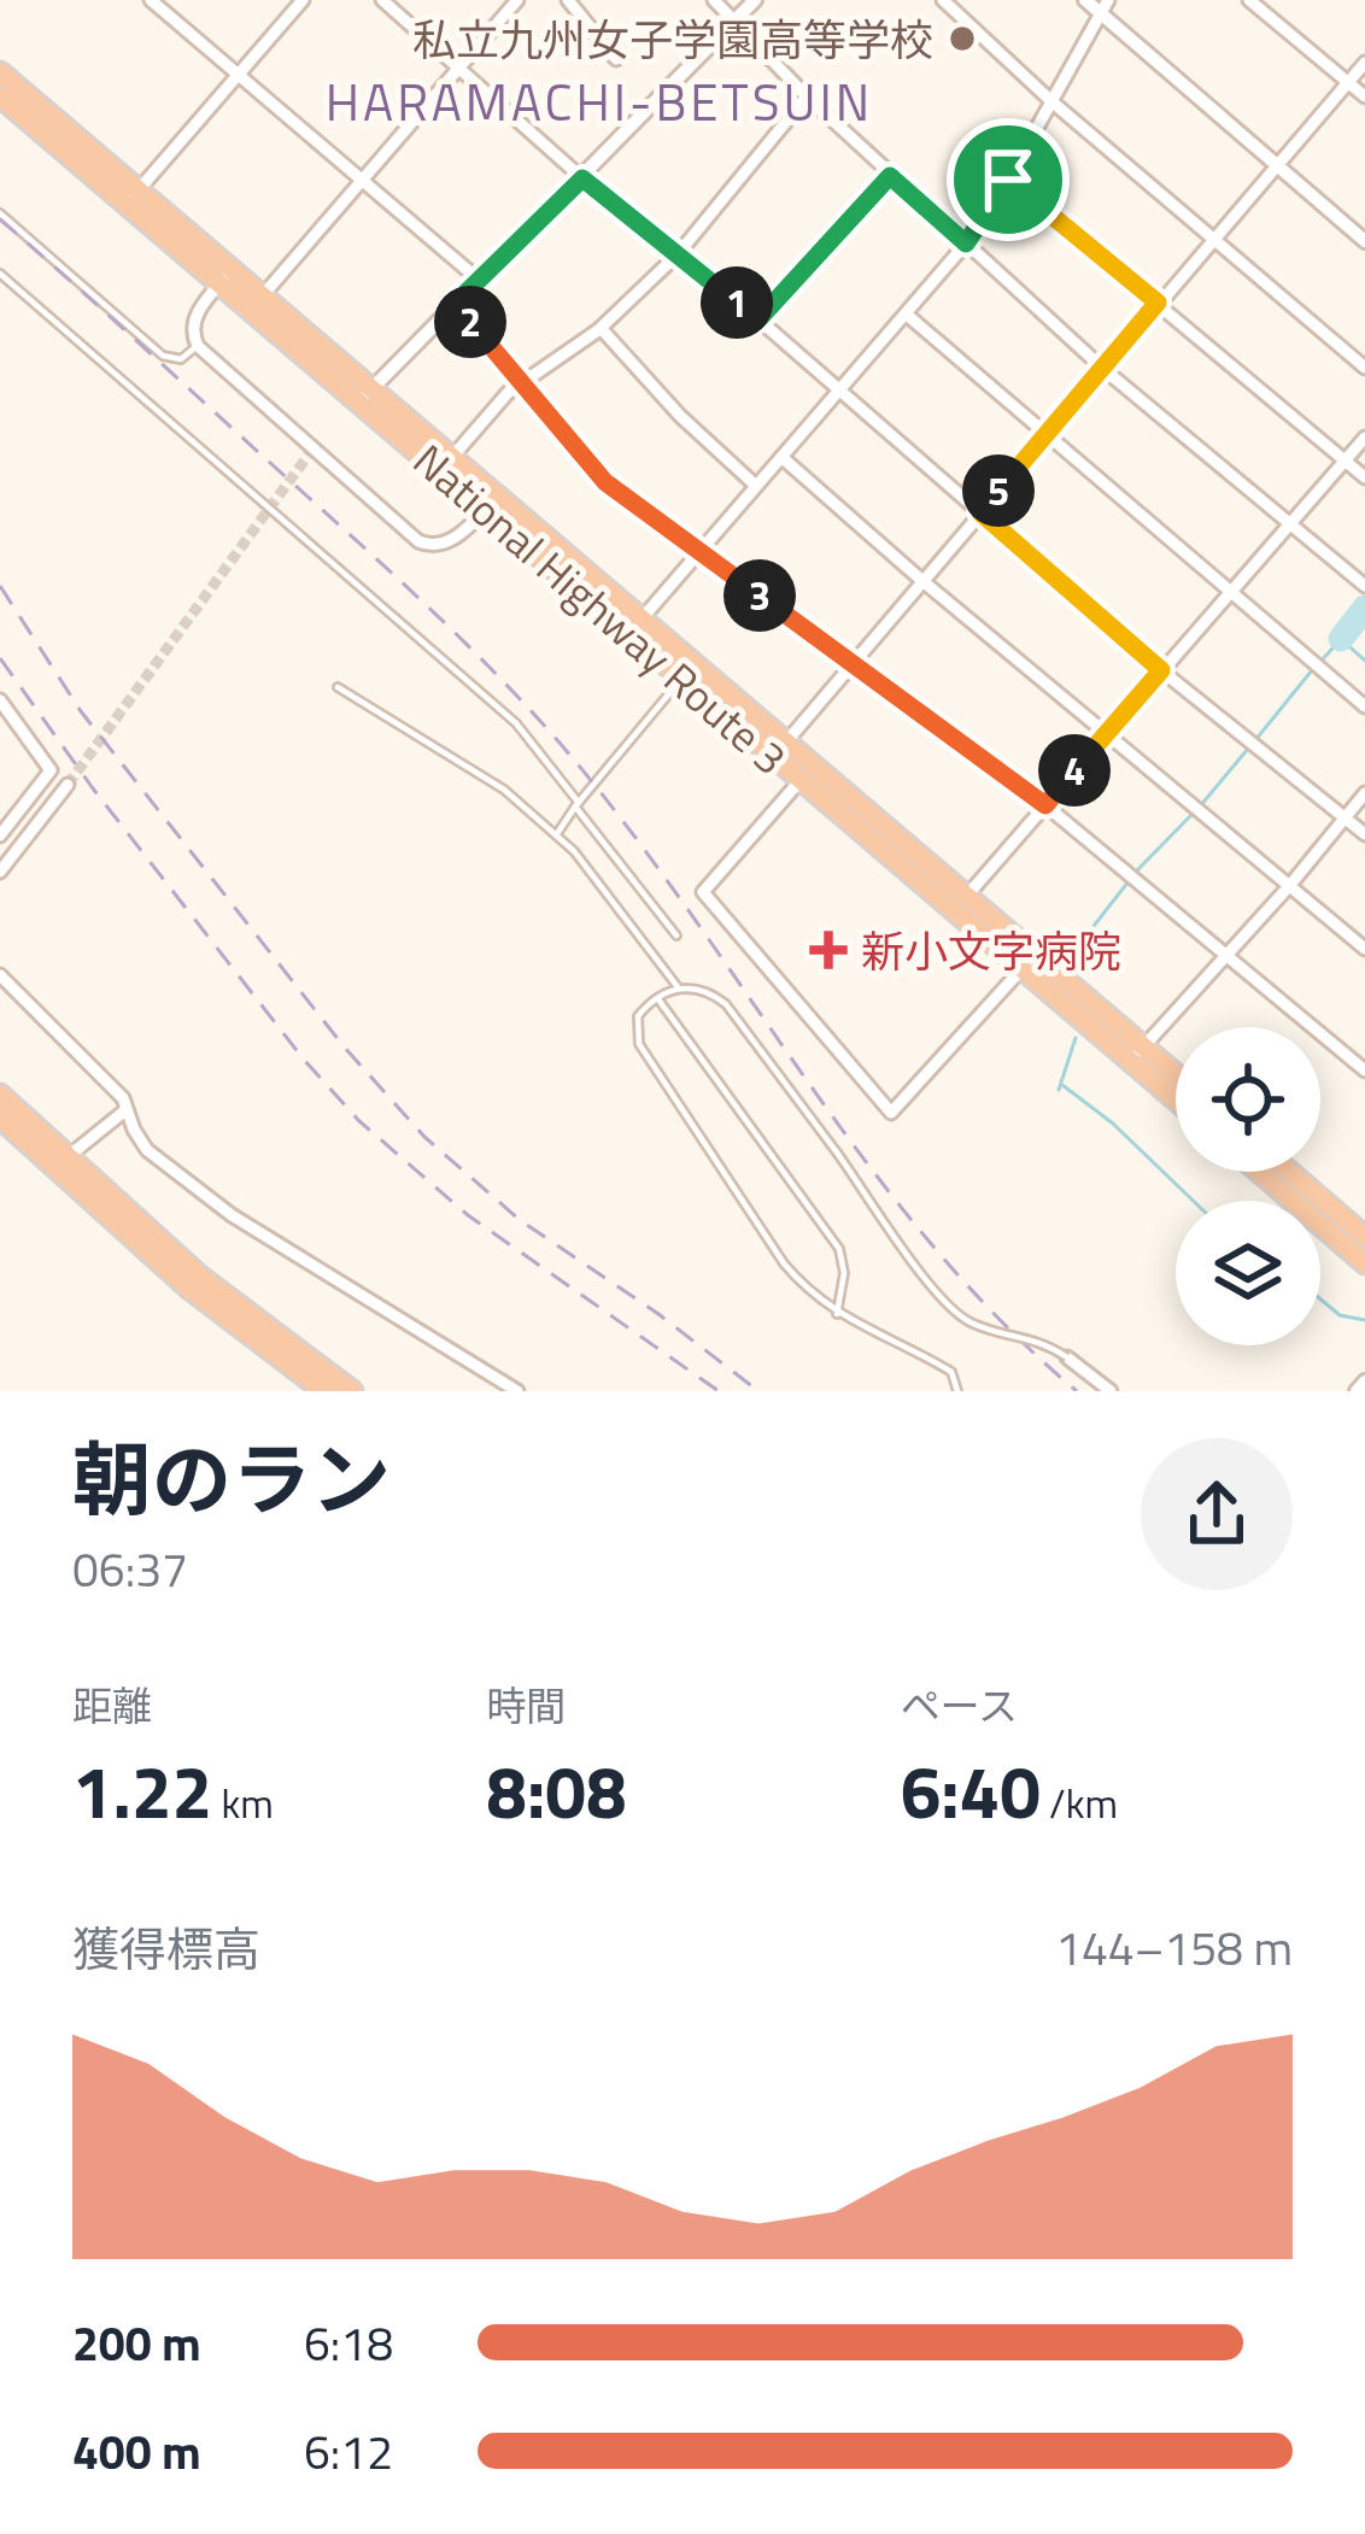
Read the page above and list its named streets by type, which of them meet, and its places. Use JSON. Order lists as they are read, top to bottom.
{
  "streets": {
    "highway": ["National Highway Route 3"]
  },
  "districts": ["HARAMACHI-BETSUIN"],
  "places": {
    "other": ["私立九州女子学園高等学校"],
    "health": ["新小文字病院"]
  },
  "page": {
    "pins": [
      "1",
      "2",
      "5",
      "3",
      "4"
    ],
    "heading": ["朝のラン", "06:37"],
    "stats": [
      ["距離", "1.22 km"],
      ["時間", "8:08"],
      ["ペース", "6:40 /km"]
    ],
    "chart": ["獲得標高", "144–158 m"],
    "list": [
      {
        "name": "200 m",
        "note": "6:18"
      },
      {
        "name": "400 m",
        "note": "6:12"
      }
    ]
  }
}
